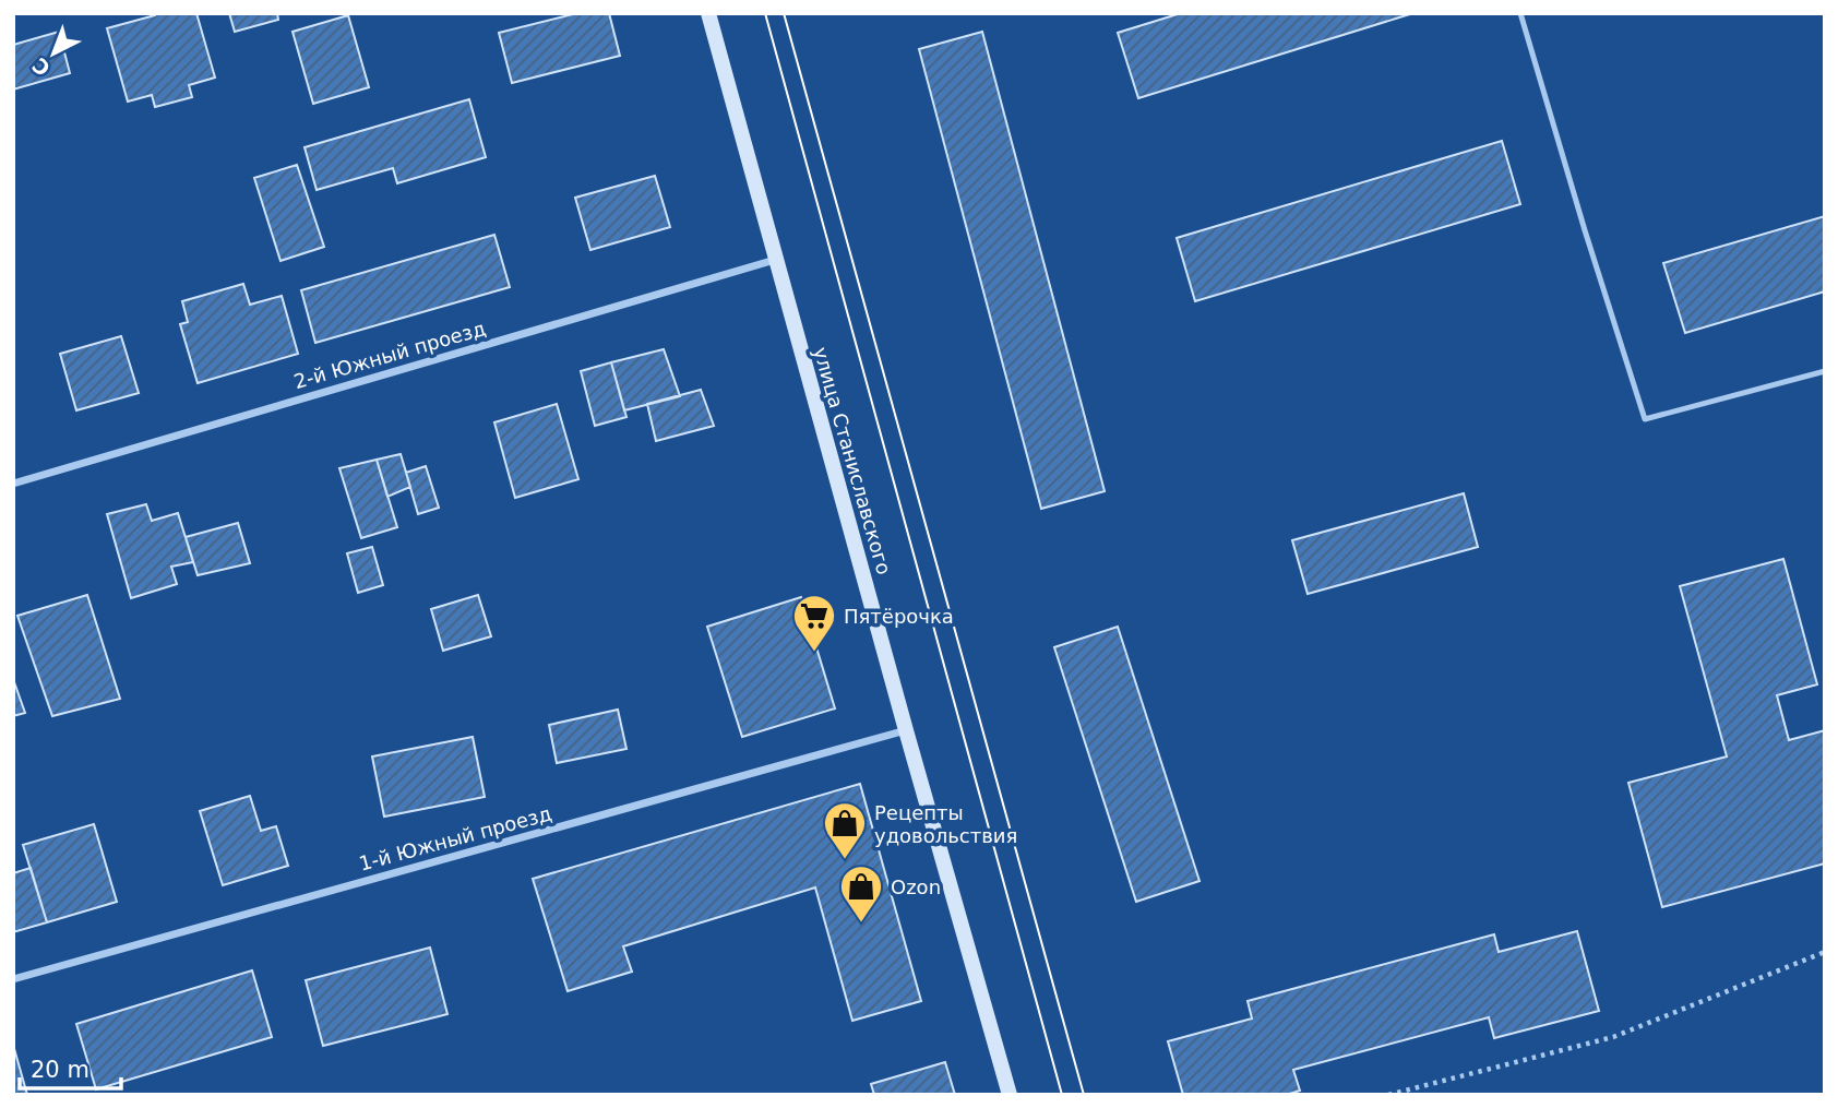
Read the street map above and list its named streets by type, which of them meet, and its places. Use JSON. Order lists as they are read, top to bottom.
{
  "streets": {
    "main road": ["улица Станиславского"],
    "street": ["2-й Южный проезд", "1-й Южный проезд"]
  },
  "crossings": [
    ["2-й Южный проезд", "улица Станиславского"],
    ["улица Станиславского", "1-й Южный проезд"]
  ],
  "places": {
    "supermarket": ["Пятёрочка"],
    "shop": ["Рецепты удовольствия", "Ozon"]
  },
  "scale_bar": "20 m",
  "north": "bottom left"
}
